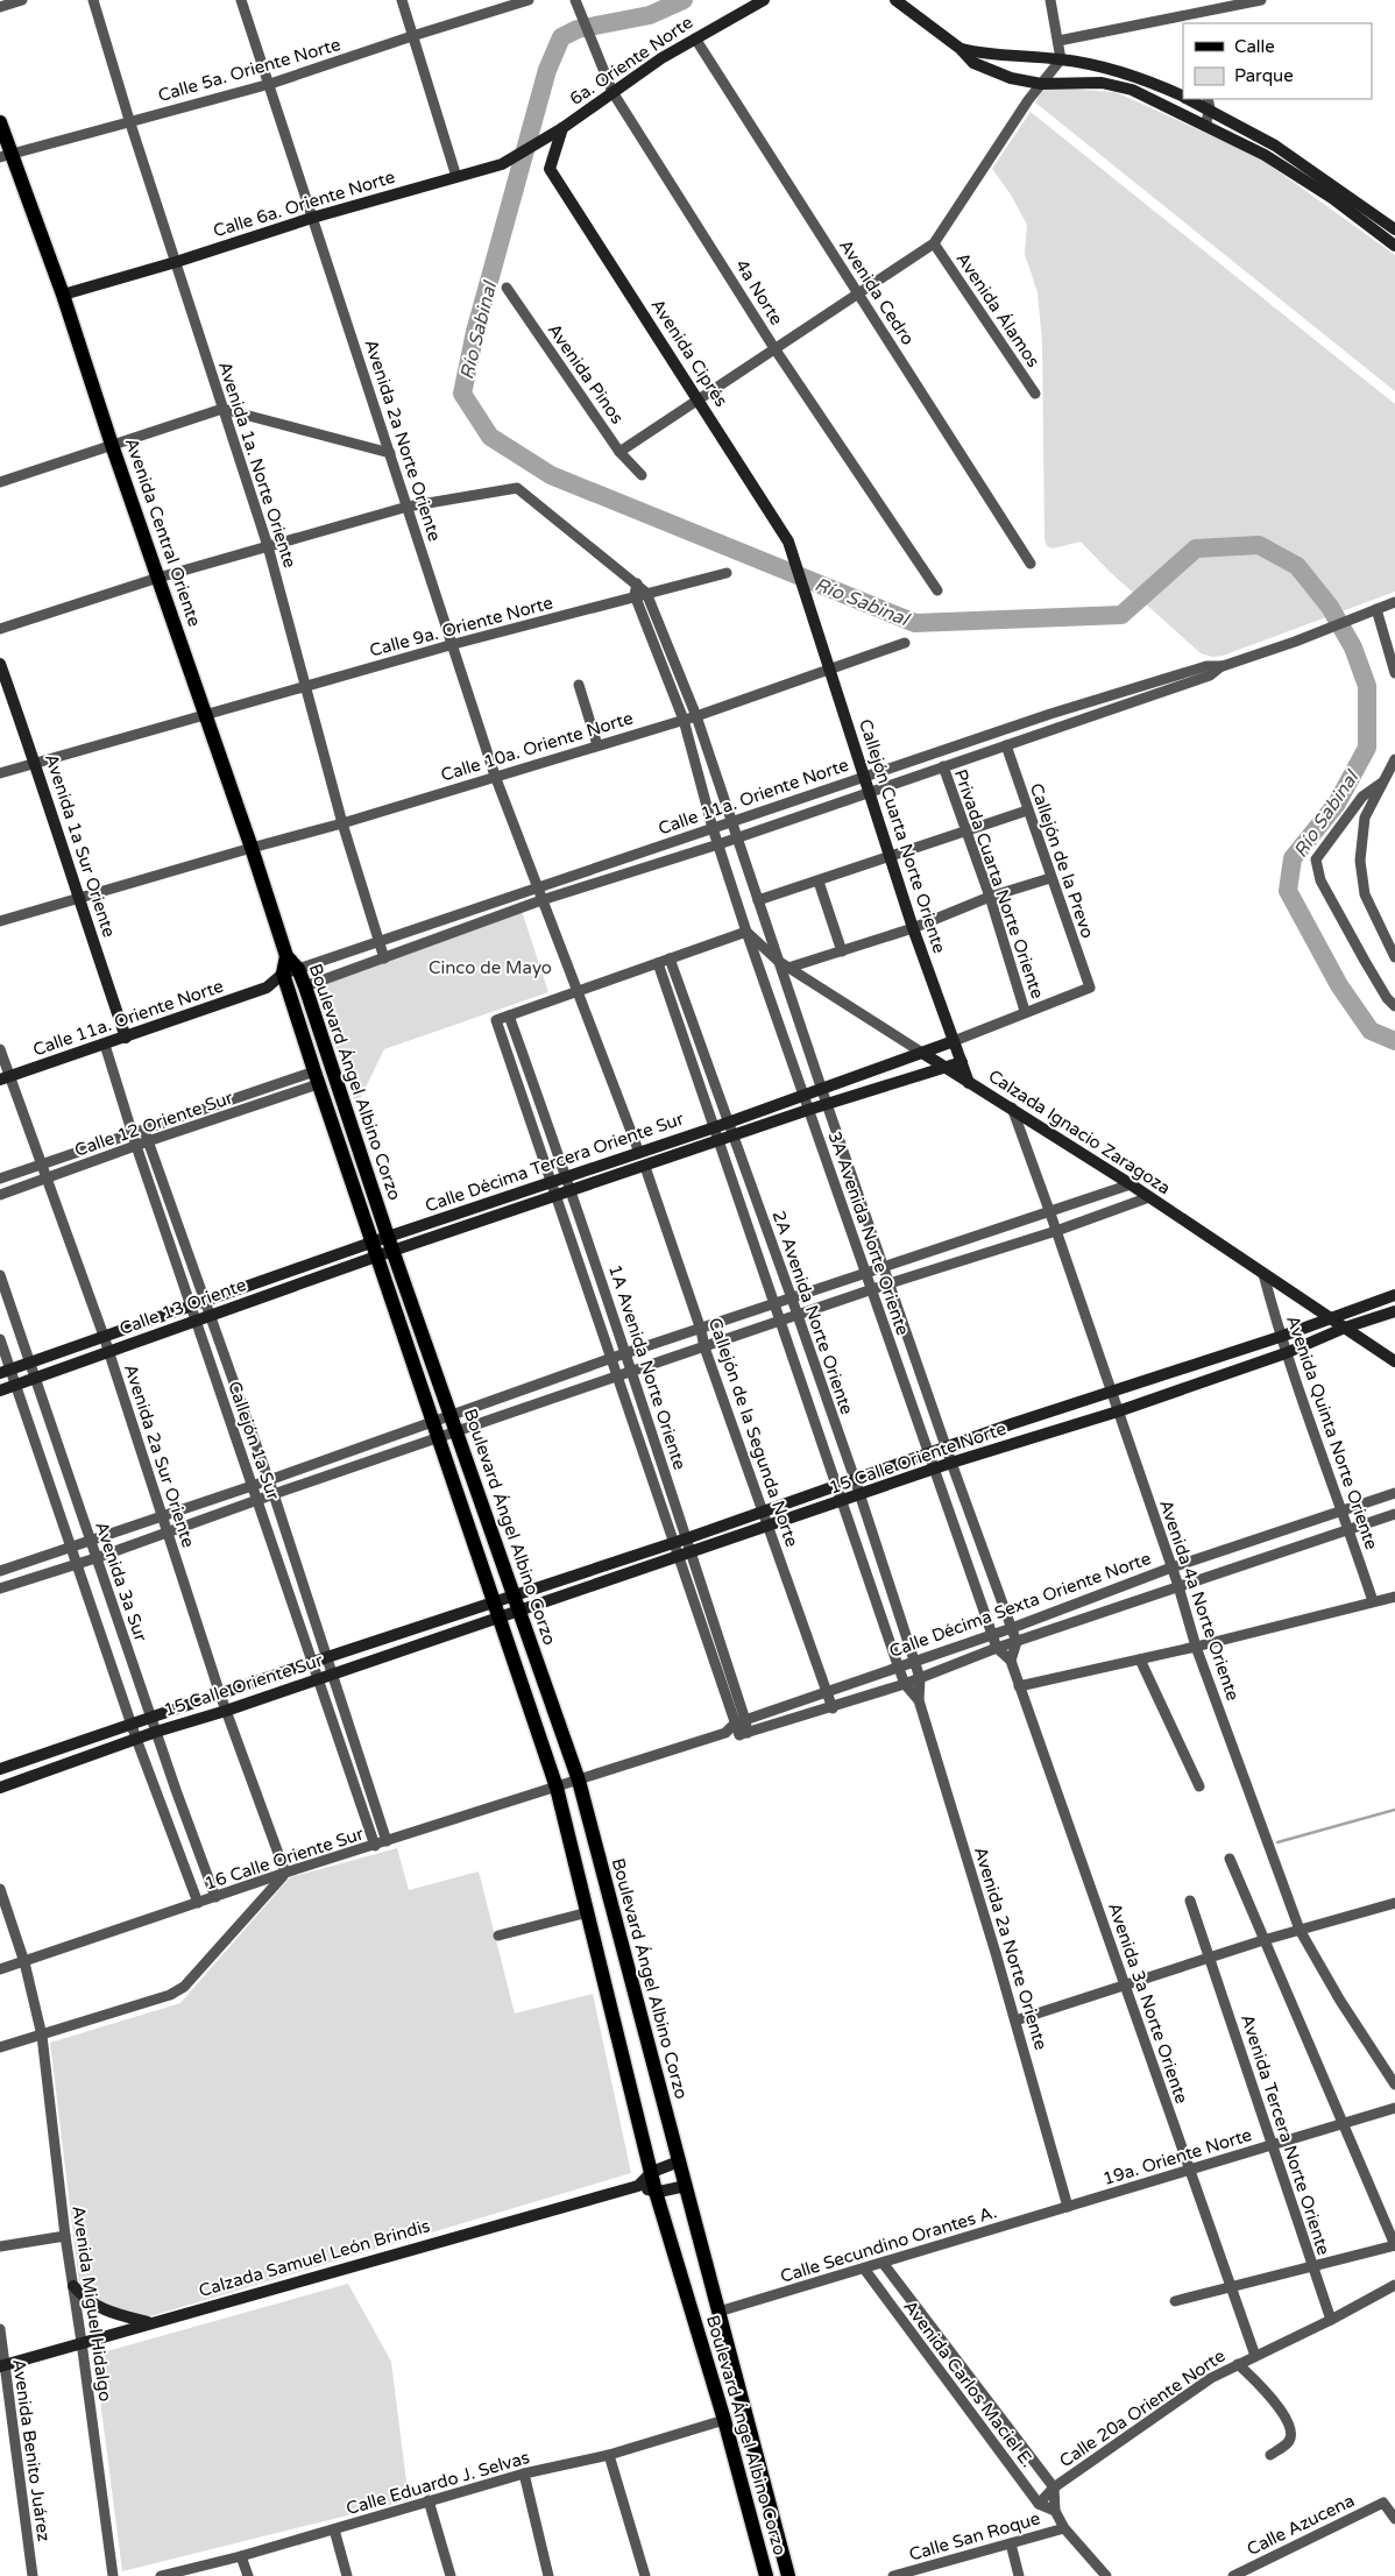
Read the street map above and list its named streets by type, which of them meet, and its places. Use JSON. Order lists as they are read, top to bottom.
{
  "streets": {
    "main road": ["Avenida Central Oriente", "Boulevard Ángel Albino Corzo"],
    "street": [
      "6a. Oriente Norte",
      "Calle 5a. Oriente Norte",
      "Calle 6a. Oriente Norte",
      "4a Norte",
      "Avenida Cedro",
      "Avenida Álamos",
      "Avenida Ciprés",
      "Avenida Pinos",
      "Avenida 2a Norte Oriente",
      "Avenida 1a. Norte Oriente",
      "Calle 9a. Oriente Norte",
      "Calle 10a. Oriente Norte",
      "Calle 11a. Oriente Norte",
      "Callejón Cuarta Norte Oriente",
      "Avenida 1a Sur Oriente",
      "Callejón de la Prevo",
      "Privada Cuarta Norte Oriente",
      "Calle 12 Oriente Sur",
      "Calzada Ignacio Zaragoza",
      "Calle Décima Tercera Oriente Sur",
      "3A Avenida Norte Oriente",
      "Calle 13 Oriente",
      "2A Avenida Norte Oriente",
      "1A Avenida Norte Oriente",
      "Callejón de la Segunda Norte",
      "Avenida Quinta Norte Oriente",
      "Callejón 1a Sur",
      "Avenida 2a Sur Oriente",
      "15 Calle Oriente Norte",
      "Avenida 3a Sur",
      "Avenida 4a Norte Oriente",
      "Calle Décima Sexta Oriente Norte",
      "15 Calle Oriente Sur",
      "16 Calle Oriente Sur",
      "Avenida 3a Norte Oriente",
      "Avenida Tercera Norte Oriente",
      "19a. Oriente Norte",
      "Calle Secundino Orantes A.",
      "Calzada Samuel León Brindis",
      "Avenida Miguel Hidalgo",
      "Avenida Carlos Maciel E.",
      "Calle 20a Oriente Norte",
      "Avenida Benito Juárez",
      "Calle Eduardo J. Selvas",
      "Calle Azucena",
      "Calle San Roque"
    ]
  },
  "crossings": [
    ["6a. Oriente Norte", "Calle 6a. Oriente Norte"],
    ["6a. Oriente Norte", "4a Norte"],
    ["6a. Oriente Norte", "Avenida Cedro"],
    ["6a. Oriente Norte", "Avenida Ciprés"],
    ["Calle 5a. Oriente Norte", "Avenida 2a Norte Oriente"],
    ["Calle 5a. Oriente Norte", "Avenida 1a. Norte Oriente"],
    ["Calle 5a. Oriente Norte", "Avenida Central Oriente"],
    ["Calle 6a. Oriente Norte", "Avenida 2a Norte Oriente"],
    ["Calle 6a. Oriente Norte", "Avenida 1a. Norte Oriente"],
    ["Calle 6a. Oriente Norte", "Avenida Central Oriente"],
    ["Avenida Ciprés", "Callejón Cuarta Norte Oriente"],
    ["Avenida 2a Norte Oriente", "Calle 9a. Oriente Norte"],
    ["Avenida 2a Norte Oriente", "Calle 10a. Oriente Norte"],
    ["Avenida 2a Norte Oriente", "Calle 11a. Oriente Norte"],
    ["Avenida 2a Norte Oriente", "2A Avenida Norte Oriente"],
    ["Avenida 2a Norte Oriente", "Calle Décima Sexta Oriente Norte"],
    ["Avenida 2a Norte Oriente", "19a. Oriente Norte"],
    ["Avenida 2a Norte Oriente", "Calle Secundino Orantes A."],
    ["Avenida 1a. Norte Oriente", "Calle 9a. Oriente Norte"],
    ["Avenida 1a. Norte Oriente", "Calle 10a. Oriente Norte"],
    ["Avenida 1a. Norte Oriente", "Calle 11a. Oriente Norte"],
    ["Avenida Central Oriente", "Calle 9a. Oriente Norte"],
    ["Avenida Central Oriente", "Calle 10a. Oriente Norte"],
    ["Avenida Central Oriente", "Boulevard Ángel Albino Corzo"],
    ["Calle 9a. Oriente Norte", "Avenida 1a Sur Oriente"],
    ["Calle 10a. Oriente Norte", "Callejón Cuarta Norte Oriente"],
    ["Calle 10a. Oriente Norte", "Avenida 1a Sur Oriente"],
    ["Calle 11a. Oriente Norte", "Callejón Cuarta Norte Oriente"],
    ["Calle 11a. Oriente Norte", "Avenida 1a Sur Oriente"],
    ["Calle 11a. Oriente Norte", "Callejón de la Prevo"],
    ["Calle 11a. Oriente Norte", "Privada Cuarta Norte Oriente"],
    ["Calle 11a. Oriente Norte", "Boulevard Ángel Albino Corzo"],
    ["Calle 11a. Oriente Norte", "3A Avenida Norte Oriente"],
    ["Calle 11a. Oriente Norte", "Callejón 1a Sur"],
    ["Calle 11a. Oriente Norte", "Avenida 2a Sur Oriente"],
    ["Callejón Cuarta Norte Oriente", "Calzada Ignacio Zaragoza"],
    ["Callejón Cuarta Norte Oriente", "Calle Décima Tercera Oriente Sur"],
    ["Callejón de la Prevo", "Privada Cuarta Norte Oriente"],
    ["Boulevard Ángel Albino Corzo", "Calle 12 Oriente Sur"],
    ["Boulevard Ángel Albino Corzo", "Calle Décima Tercera Oriente Sur"],
    ["Boulevard Ángel Albino Corzo", "Calle 13 Oriente"],
    ["Boulevard Ángel Albino Corzo", "15 Calle Oriente Norte"],
    ["Boulevard Ángel Albino Corzo", "Calle Décima Sexta Oriente Norte"],
    ["Boulevard Ángel Albino Corzo", "15 Calle Oriente Sur"],
    ["Boulevard Ángel Albino Corzo", "16 Calle Oriente Sur"],
    ["Boulevard Ángel Albino Corzo", "Calle Secundino Orantes A."],
    ["Boulevard Ángel Albino Corzo", "Calzada Samuel León Brindis"],
    ["Boulevard Ángel Albino Corzo", "Calle Eduardo J. Selvas"],
    ["Calle 12 Oriente Sur", "Callejón 1a Sur"],
    ["Calle 12 Oriente Sur", "Avenida 2a Sur Oriente"],
    ["Calzada Ignacio Zaragoza", "Calle Décima Tercera Oriente Sur"],
    ["Calzada Ignacio Zaragoza", "3A Avenida Norte Oriente"],
    ["Calzada Ignacio Zaragoza", "Avenida Quinta Norte Oriente"],
    ["Calzada Ignacio Zaragoza", "15 Calle Oriente Norte"],
    ["Calzada Ignacio Zaragoza", "Avenida 4a Norte Oriente"],
    ["Calle Décima Tercera Oriente Sur", "3A Avenida Norte Oriente"],
    ["Calle Décima Tercera Oriente Sur", "Calle 13 Oriente"],
    ["Calle Décima Tercera Oriente Sur", "2A Avenida Norte Oriente"],
    ["Calle Décima Tercera Oriente Sur", "1A Avenida Norte Oriente"],
    ["Calle Décima Tercera Oriente Sur", "Callejón de la Segunda Norte"],
    ["Calle Décima Tercera Oriente Sur", "Callejón 1a Sur"],
    ["Calle Décima Tercera Oriente Sur", "Avenida 2a Sur Oriente"],
    ["Calle Décima Tercera Oriente Sur", "Avenida 3a Sur"],
    ["3A Avenida Norte Oriente", "15 Calle Oriente Norte"],
    ["3A Avenida Norte Oriente", "Calle Décima Sexta Oriente Norte"],
    ["3A Avenida Norte Oriente", "Avenida 3a Norte Oriente"],
    ["Calle 13 Oriente", "Callejón 1a Sur"],
    ["Calle 13 Oriente", "Avenida 2a Sur Oriente"],
    ["Calle 13 Oriente", "Avenida 3a Sur"],
    ["2A Avenida Norte Oriente", "15 Calle Oriente Norte"],
    ["2A Avenida Norte Oriente", "Calle Décima Sexta Oriente Norte"],
    ["1A Avenida Norte Oriente", "15 Calle Oriente Norte"],
    ["1A Avenida Norte Oriente", "Calle Décima Sexta Oriente Norte"],
    ["Callejón de la Segunda Norte", "15 Calle Oriente Norte"],
    ["Callejón de la Segunda Norte", "Calle Décima Sexta Oriente Norte"],
    ["Avenida Quinta Norte Oriente", "15 Calle Oriente Norte"],
    ["Avenida Quinta Norte Oriente", "Calle Décima Sexta Oriente Norte"],
    ["Callejón 1a Sur", "15 Calle Oriente Sur"],
    ["Callejón 1a Sur", "16 Calle Oriente Sur"],
    ["Avenida 2a Sur Oriente", "15 Calle Oriente Sur"],
    ["Avenida 2a Sur Oriente", "16 Calle Oriente Sur"],
    ["15 Calle Oriente Norte", "Avenida 4a Norte Oriente"],
    ["15 Calle Oriente Norte", "15 Calle Oriente Sur"],
    ["Avenida 3a Sur", "15 Calle Oriente Sur"],
    ["Avenida 3a Sur", "16 Calle Oriente Sur"],
    ["Avenida 4a Norte Oriente", "Calle Décima Sexta Oriente Norte"],
    ["Calle Décima Sexta Oriente Norte", "16 Calle Oriente Sur"],
    ["Calle Décima Sexta Oriente Norte", "Avenida 3a Norte Oriente"],
    ["16 Calle Oriente Sur", "Avenida Miguel Hidalgo"],
    ["Avenida 3a Norte Oriente", "19a. Oriente Norte"],
    ["Avenida 3a Norte Oriente", "Calle 20a Oriente Norte"],
    ["Avenida Tercera Norte Oriente", "19a. Oriente Norte"],
    ["Avenida Tercera Norte Oriente", "Calle 20a Oriente Norte"],
    ["19a. Oriente Norte", "Calle Secundino Orantes A."],
    ["Calle Secundino Orantes A.", "Avenida Carlos Maciel E."],
    ["Calzada Samuel León Brindis", "Avenida Miguel Hidalgo"],
    ["Calzada Samuel León Brindis", "Avenida Benito Juárez"],
    ["Avenida Carlos Maciel E.", "Calle 20a Oriente Norte"]
  ],
  "water": ["Río Sabinal"],
  "parks": ["Cinco de Mayo"],
  "legend": ["Calle", "Parque"]
}
